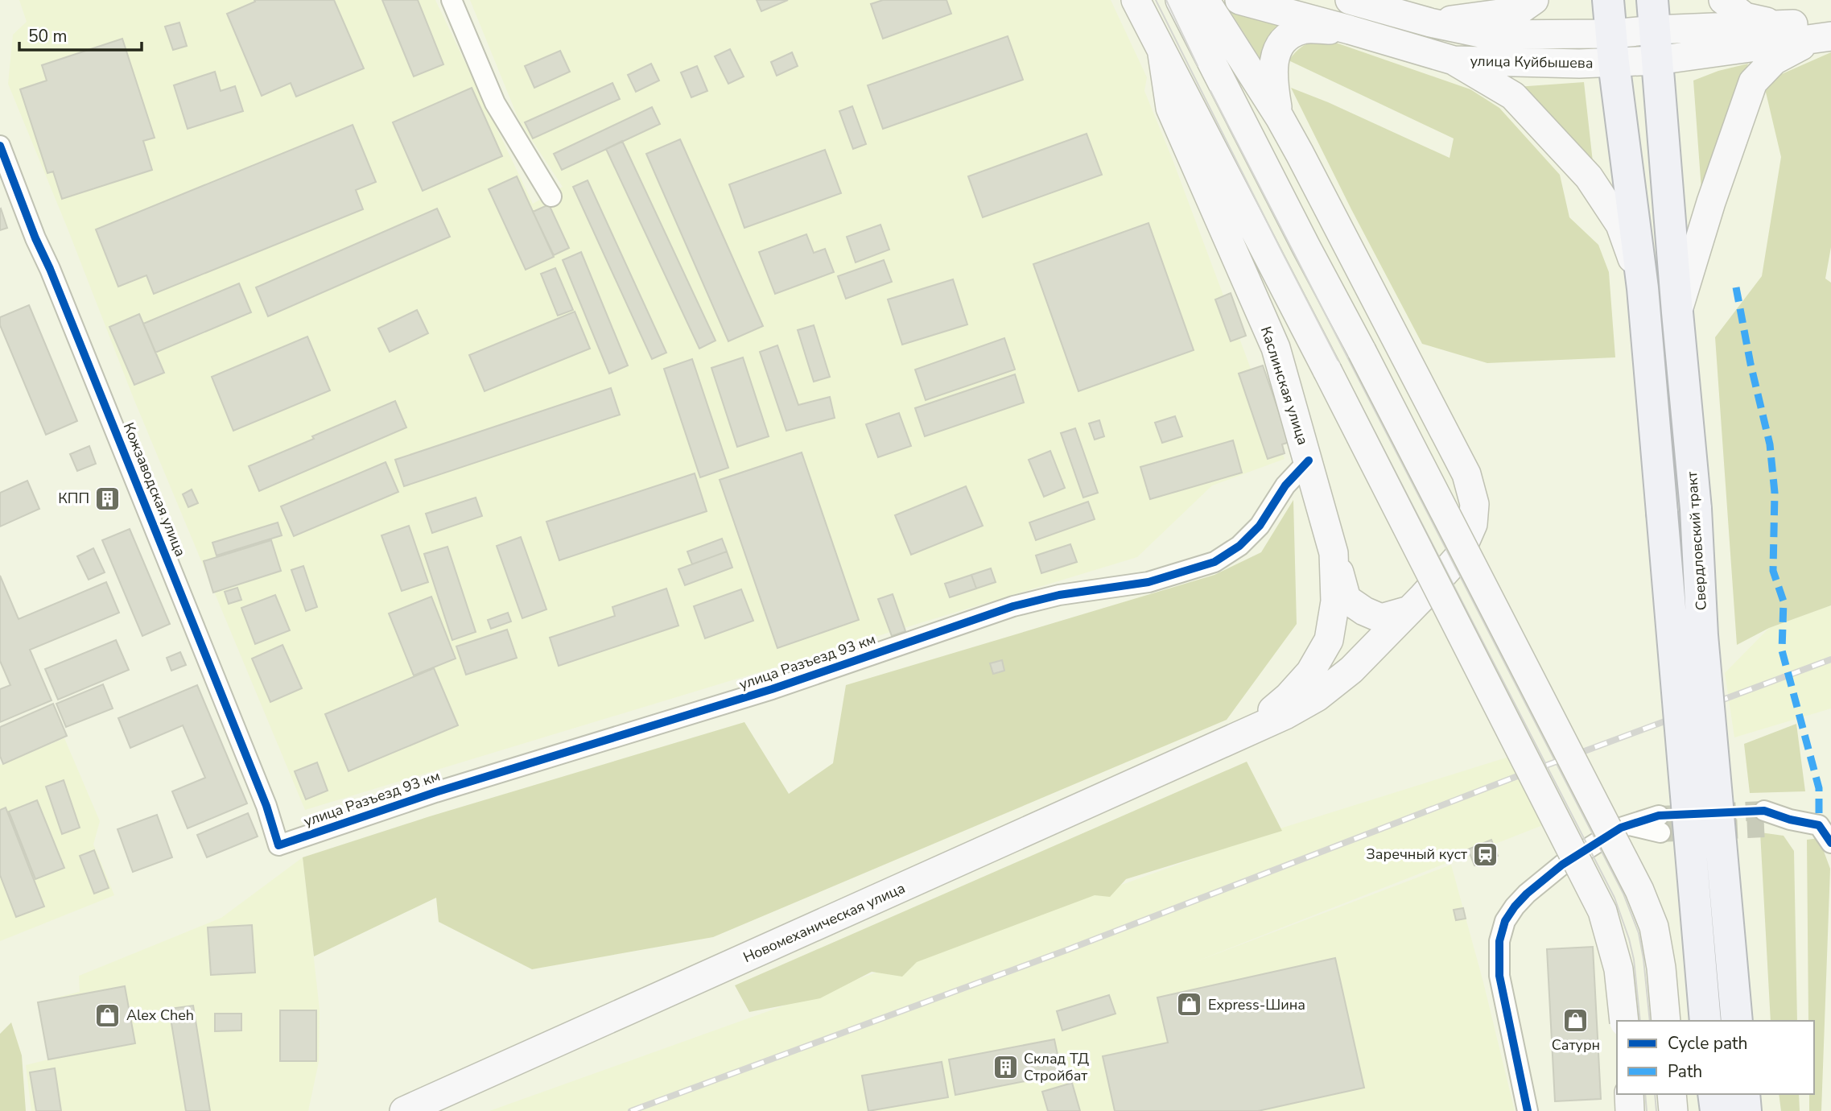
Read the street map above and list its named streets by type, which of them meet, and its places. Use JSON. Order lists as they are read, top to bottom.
{
  "streets": {
    "main road": [
      "улица Куйбышева",
      "Каслинская улица",
      "Свердловский тракт",
      "Новомеханическая улица"
    ],
    "street": ["Кожзаводская улица", "улица Разъезд 93 км"]
  },
  "crossings": [
    ["улица Куйбышева", "Свердловский тракт"],
    ["Каслинская улица", "улица Разъезд 93 км"],
    ["Каслинская улица", "Новомеханическая улица"],
    ["Кожзаводская улица", "улица Разъезд 93 км"]
  ],
  "places": {
    "building": ["КПП", "Склад ТД Стройбат"],
    "station": ["Заречный куст"],
    "shop": ["Express-Шина", "Alex Cheh", "Сатурн"]
  },
  "legend": ["Cycle path", "Path"],
  "scale_bar": "50 m"
}
